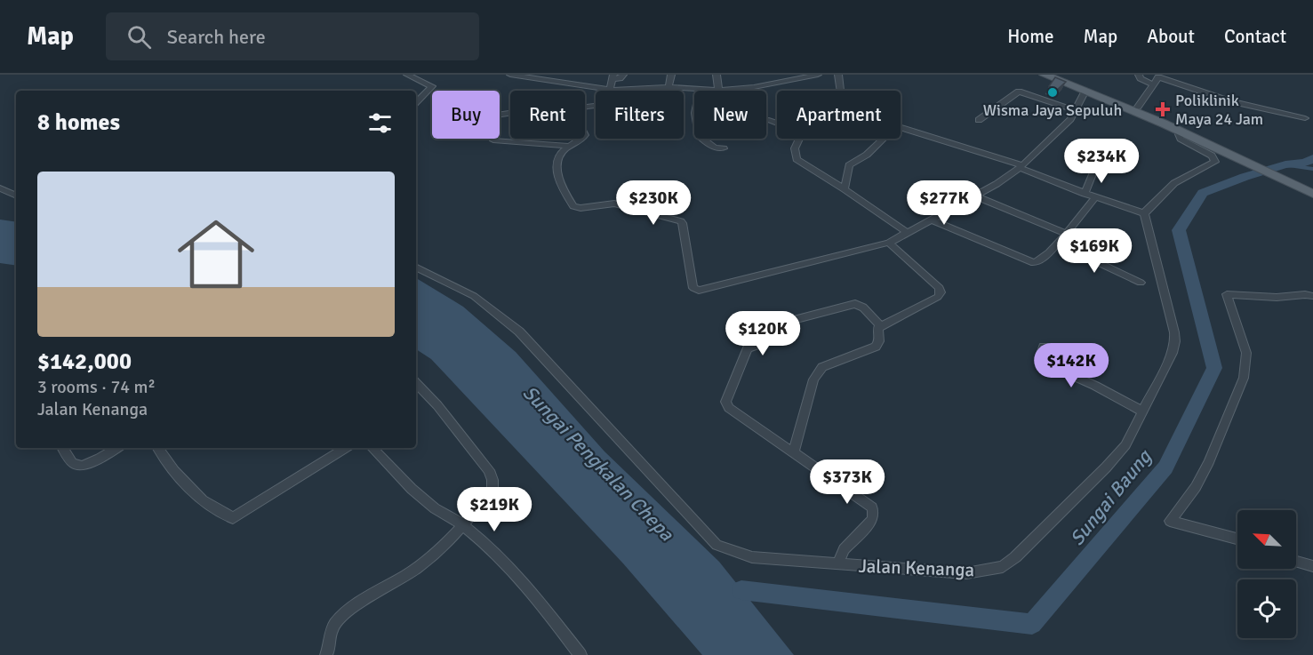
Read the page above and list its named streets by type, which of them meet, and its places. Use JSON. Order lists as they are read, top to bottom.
{
  "streets": {
    "street": ["Jalan Kenanga"]
  },
  "water": ["Sungai Pengkalan Chepa", "Sungai Baung"],
  "places": {
    "other": ["Wisma Jaya Sepuluh"],
    "health": ["Poliklinik Maya 24 Jam"]
  },
  "north": "top left",
  "page": {
    "header": "Map",
    "search": "Search here",
    "nav": [
      "Home",
      "Map",
      "About",
      "Contact"
    ],
    "chip": [
      "Buy",
      "Rent",
      "Filters",
      "New",
      "Apartment"
    ],
    "heading": "8 homes",
    "price": [
      "$234K",
      "$230K",
      "$277K",
      "$169K",
      "$120K",
      "$142K",
      "$373K",
      "$219K"
    ],
    "list": [
      {
        "name": "$142,000",
        "note": "3 rooms · 74 m² · Jalan Kenanga"
      }
    ]
  }
}
